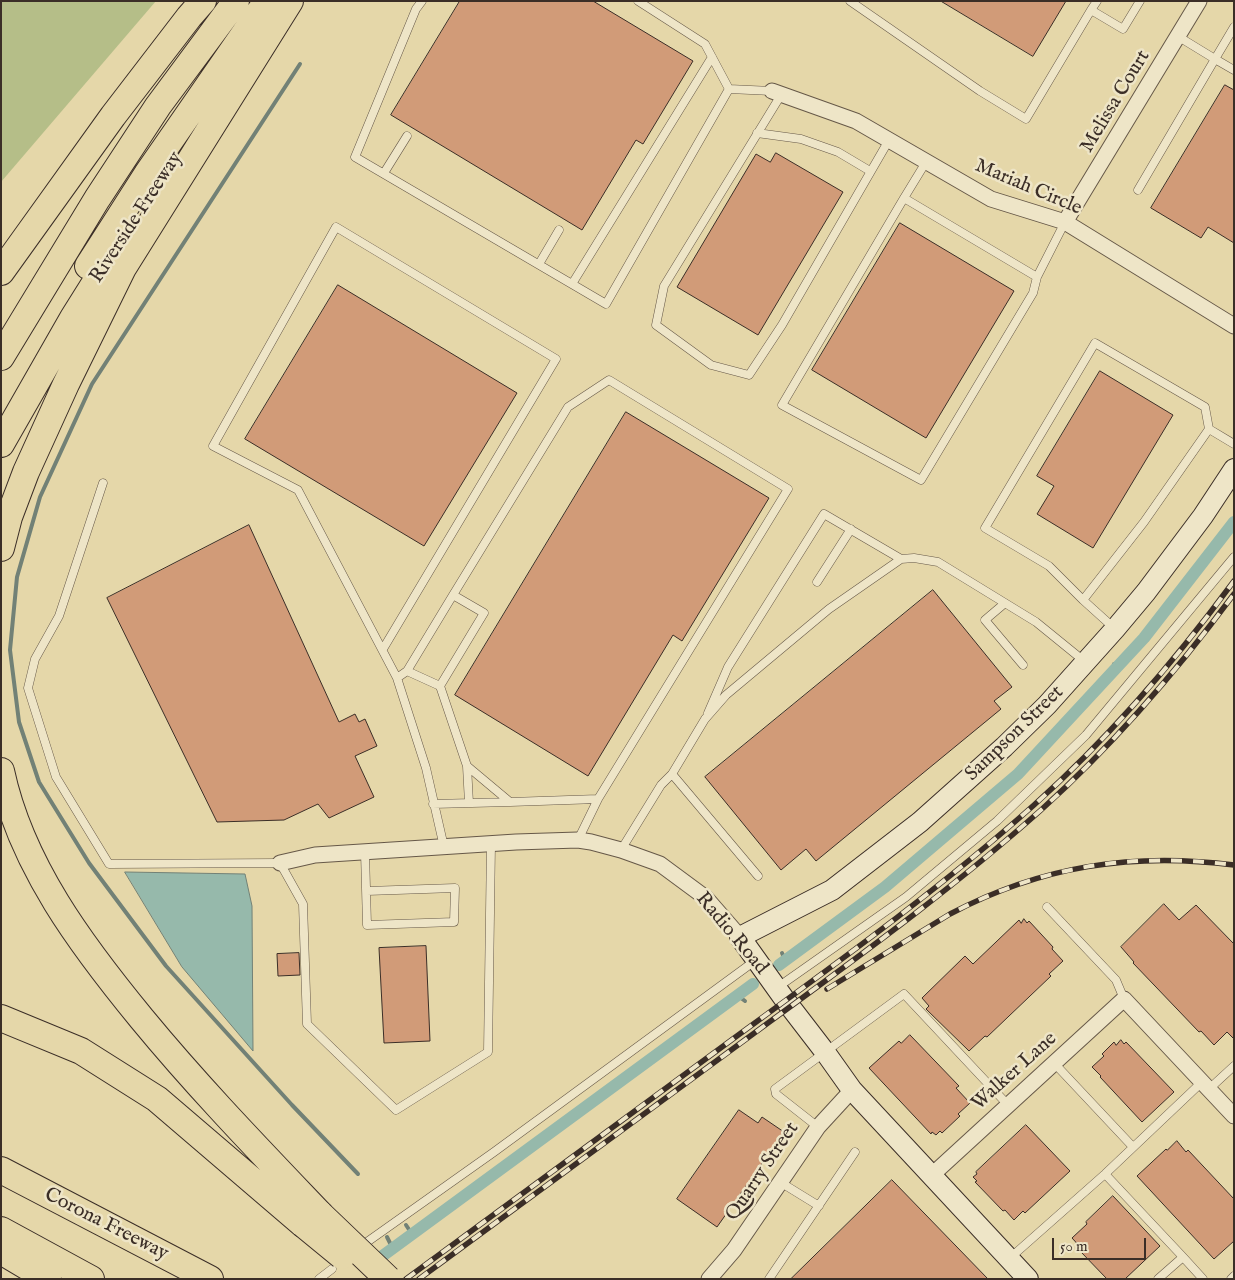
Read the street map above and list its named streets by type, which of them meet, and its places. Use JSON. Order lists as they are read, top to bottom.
{
  "streets": {
    "highway": ["Riverside Freeway", "Corona Freeway"],
    "street": [
      "Melissa Court",
      "Mariah Circle",
      "Sampson Street",
      "Radio Road",
      "Walker Lane",
      "Quarry Street"
    ]
  },
  "crossings": [
    ["Melissa Court", "Mariah Circle"],
    ["Sampson Street", "Radio Road"],
    ["Radio Road", "Walker Lane"],
    ["Radio Road", "Quarry Street"]
  ],
  "scale_bar": "50 m"
}
